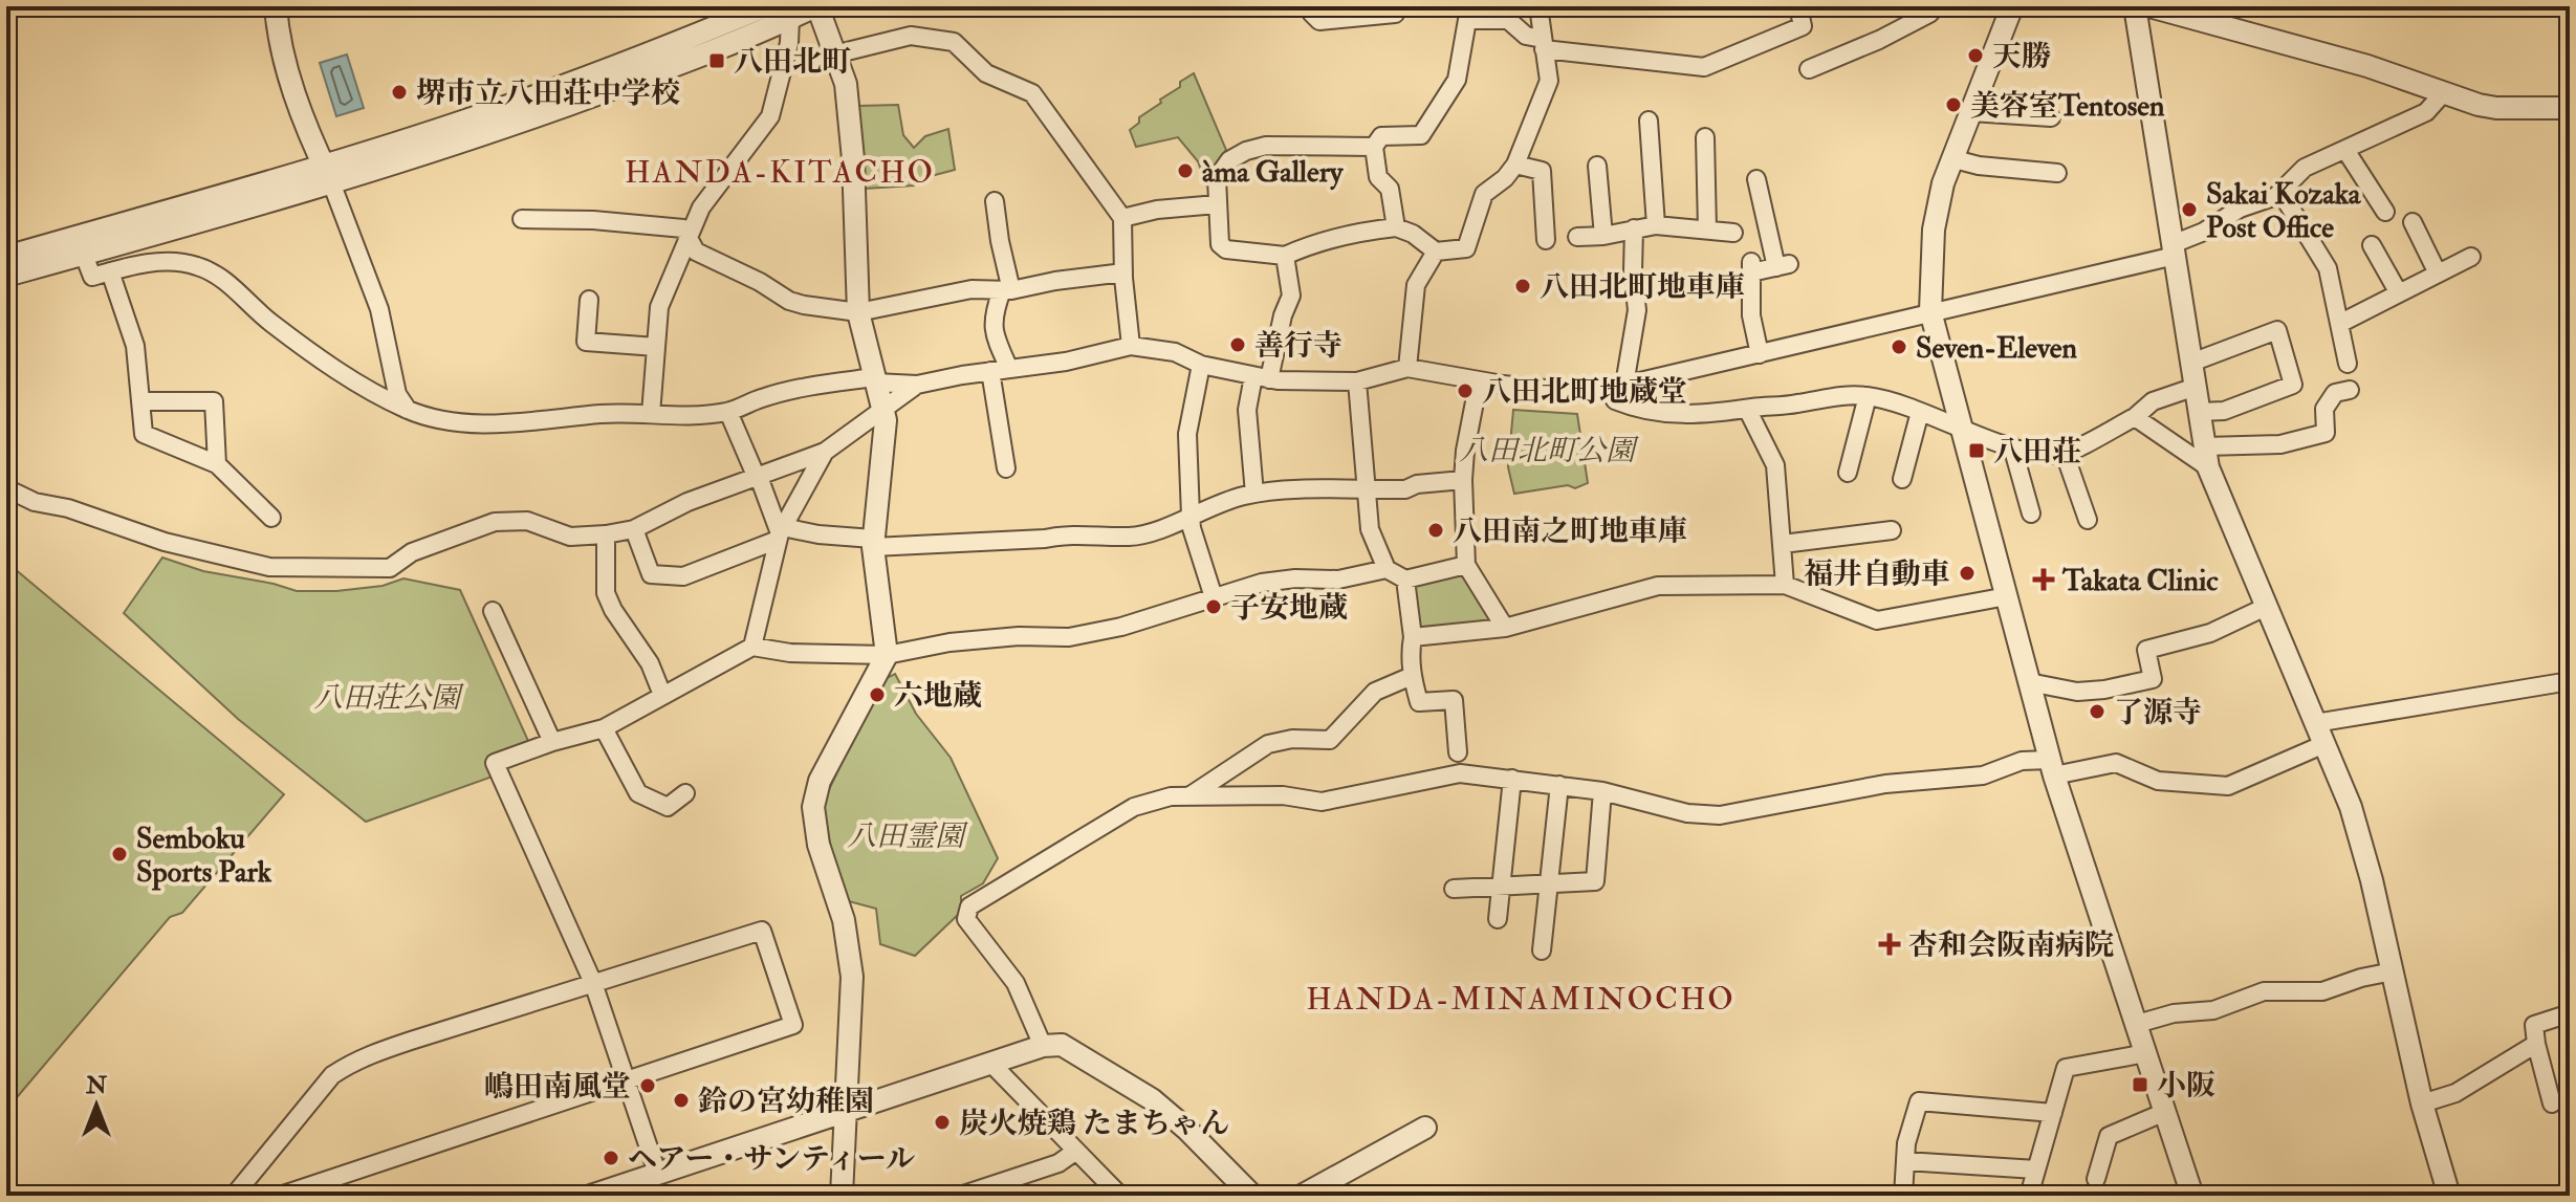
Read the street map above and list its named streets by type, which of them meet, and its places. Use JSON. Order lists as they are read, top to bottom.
{
  "districts": ["HANDA-KITACHO", "HANDA-MINAMINOCHO"],
  "parks": ["八田北町公園", "八田荘公園", "八田霊園"],
  "places": {
    "other": [
      "天勝",
      "堺市立八田荘中学校",
      "美容室Tentosen",
      "àma Gallery",
      "Sakai Kozaka Post Office",
      "八田北町地車庫",
      "善行寺",
      "Seven-Eleven",
      "八田北町地蔵堂",
      "八田南之町地車庫",
      "福井自動車",
      "子安地蔵",
      "六地蔵",
      "了源寺",
      "Semboku Sports Park",
      "嶋田南風堂",
      "鈴の宮幼稚園",
      "炭火焼鶏 たまちゃん",
      "ヘアー・サンティール"
    ],
    "transit": ["八田北町", "八田荘", "小阪"],
    "health": ["Takata Clinic", "杏和会阪南病院"]
  },
  "north": "top"
}
